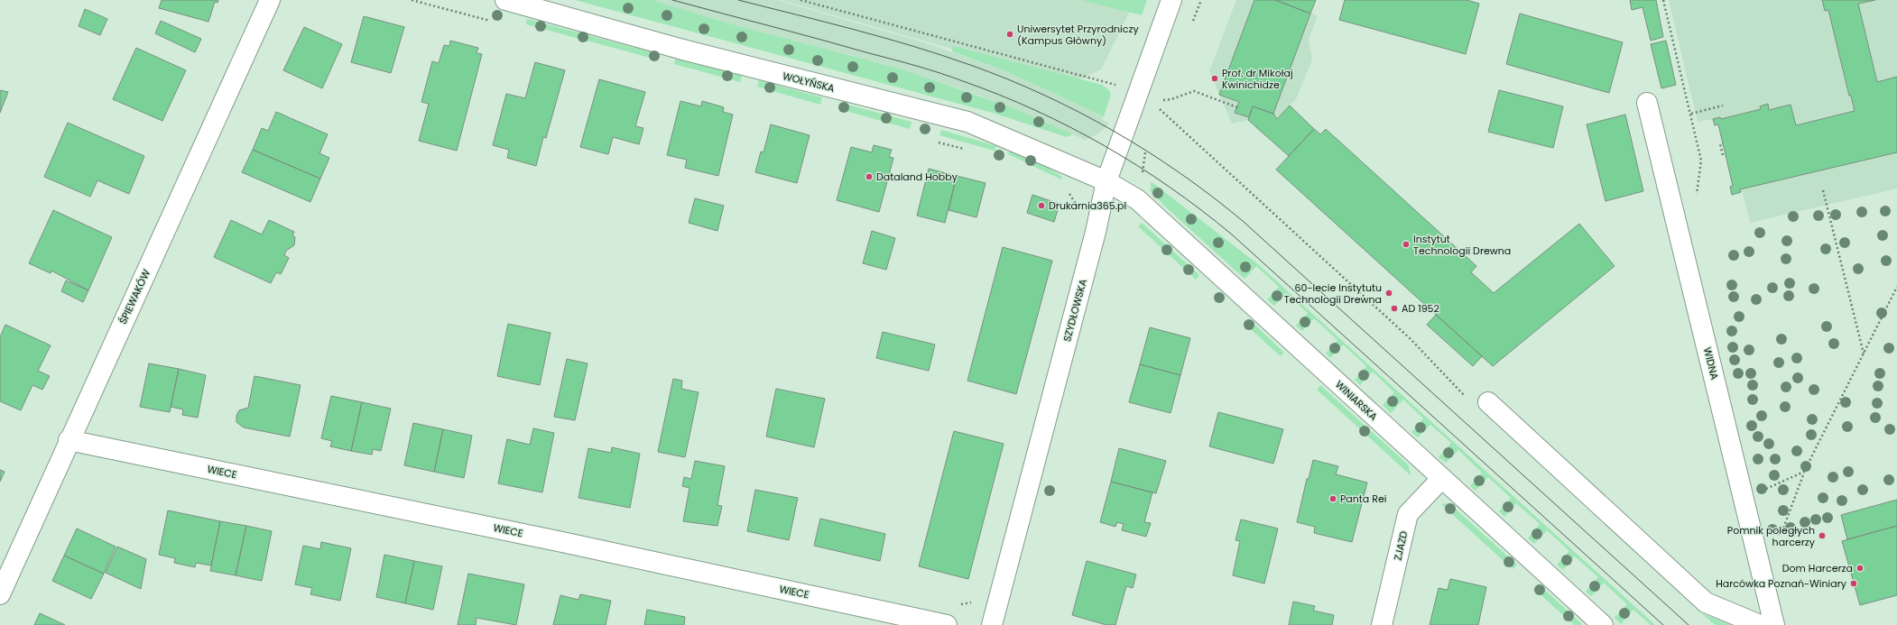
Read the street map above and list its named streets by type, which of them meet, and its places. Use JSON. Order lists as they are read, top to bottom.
{
  "streets": {
    "street": [
      "WOŁYŃSKA",
      "ŚPIEWAKÓW",
      "SZYDŁOWSKA",
      "WIDNA",
      "WINIARSKA",
      "WIECE",
      "ZJAZD"
    ]
  },
  "crossings": [
    ["WOŁYŃSKA", "SZYDŁOWSKA"],
    ["WOŁYŃSKA", "WINIARSKA"],
    ["ŚPIEWAKÓW", "WIECE"],
    ["SZYDŁOWSKA", "WINIARSKA"],
    ["WINIARSKA", "ZJAZD"]
  ],
  "places": [
    "Uniwersytet Przyrodniczy (Kampus Główny)",
    "Prof. dr Mikołaj Kwinichidze",
    "Dataland Hobby",
    "Drukarnia365.pl",
    "Instytut Technologii Drewna",
    "60-lecie Instytutu Technologii Drewna",
    "AD 1952",
    "Panta Rei",
    "Pomnik poległych harcerzy",
    "Dom Harcerza",
    "Harcówka Poznań-Winiary"
  ]
}
